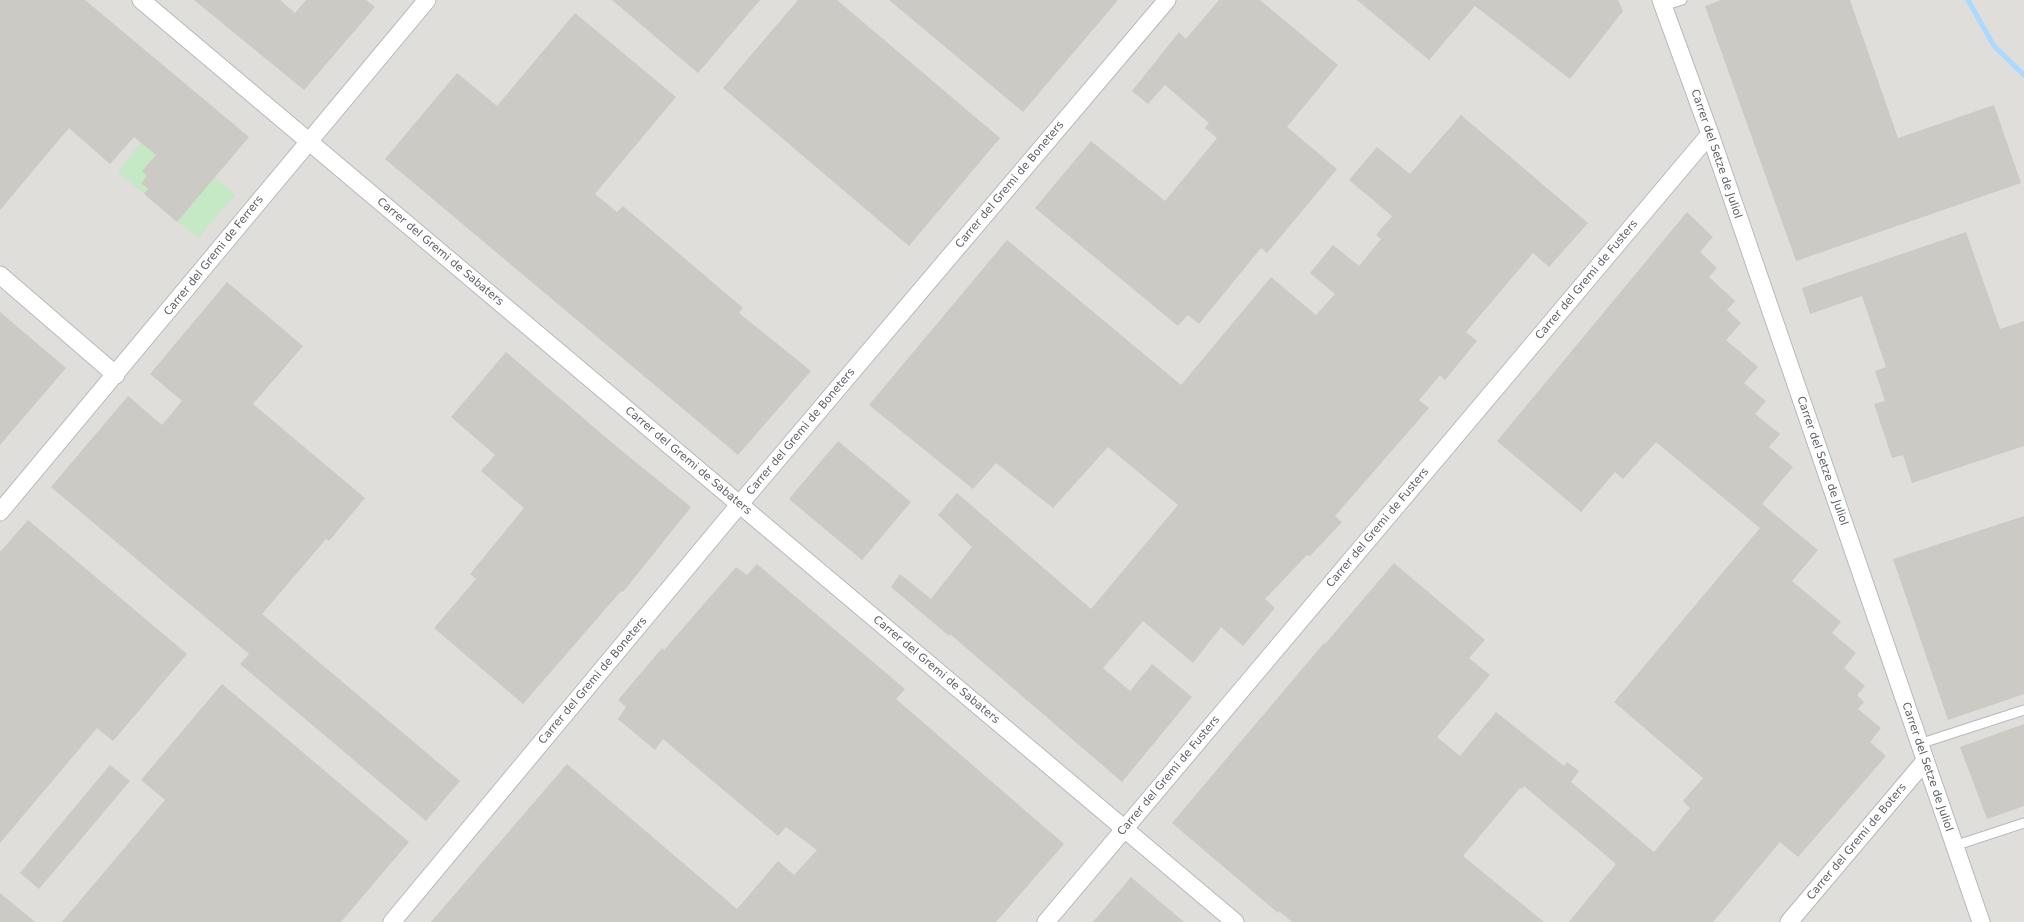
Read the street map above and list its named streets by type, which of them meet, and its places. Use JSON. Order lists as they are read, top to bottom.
{
  "streets": {
    "street": [
      "Carrer del Setze de Juliol",
      "Carrer del Gremi de Boneters",
      "Carrer del Gremi de Sabaters",
      "Carrer del Gremi de Ferrers",
      "Carrer del Gremi de Fusters",
      "Carrer del Gremi de Boters"
    ]
  },
  "crossings": [
    ["Carrer del Setze de Juliol", "Carrer del Gremi de Fusters"],
    ["Carrer del Setze de Juliol", "Carrer del Gremi de Boters"],
    ["Carrer del Gremi de Boneters", "Carrer del Gremi de Sabaters"],
    ["Carrer del Gremi de Sabaters", "Carrer del Gremi de Ferrers"],
    ["Carrer del Gremi de Sabaters", "Carrer del Gremi de Fusters"]
  ]
}
